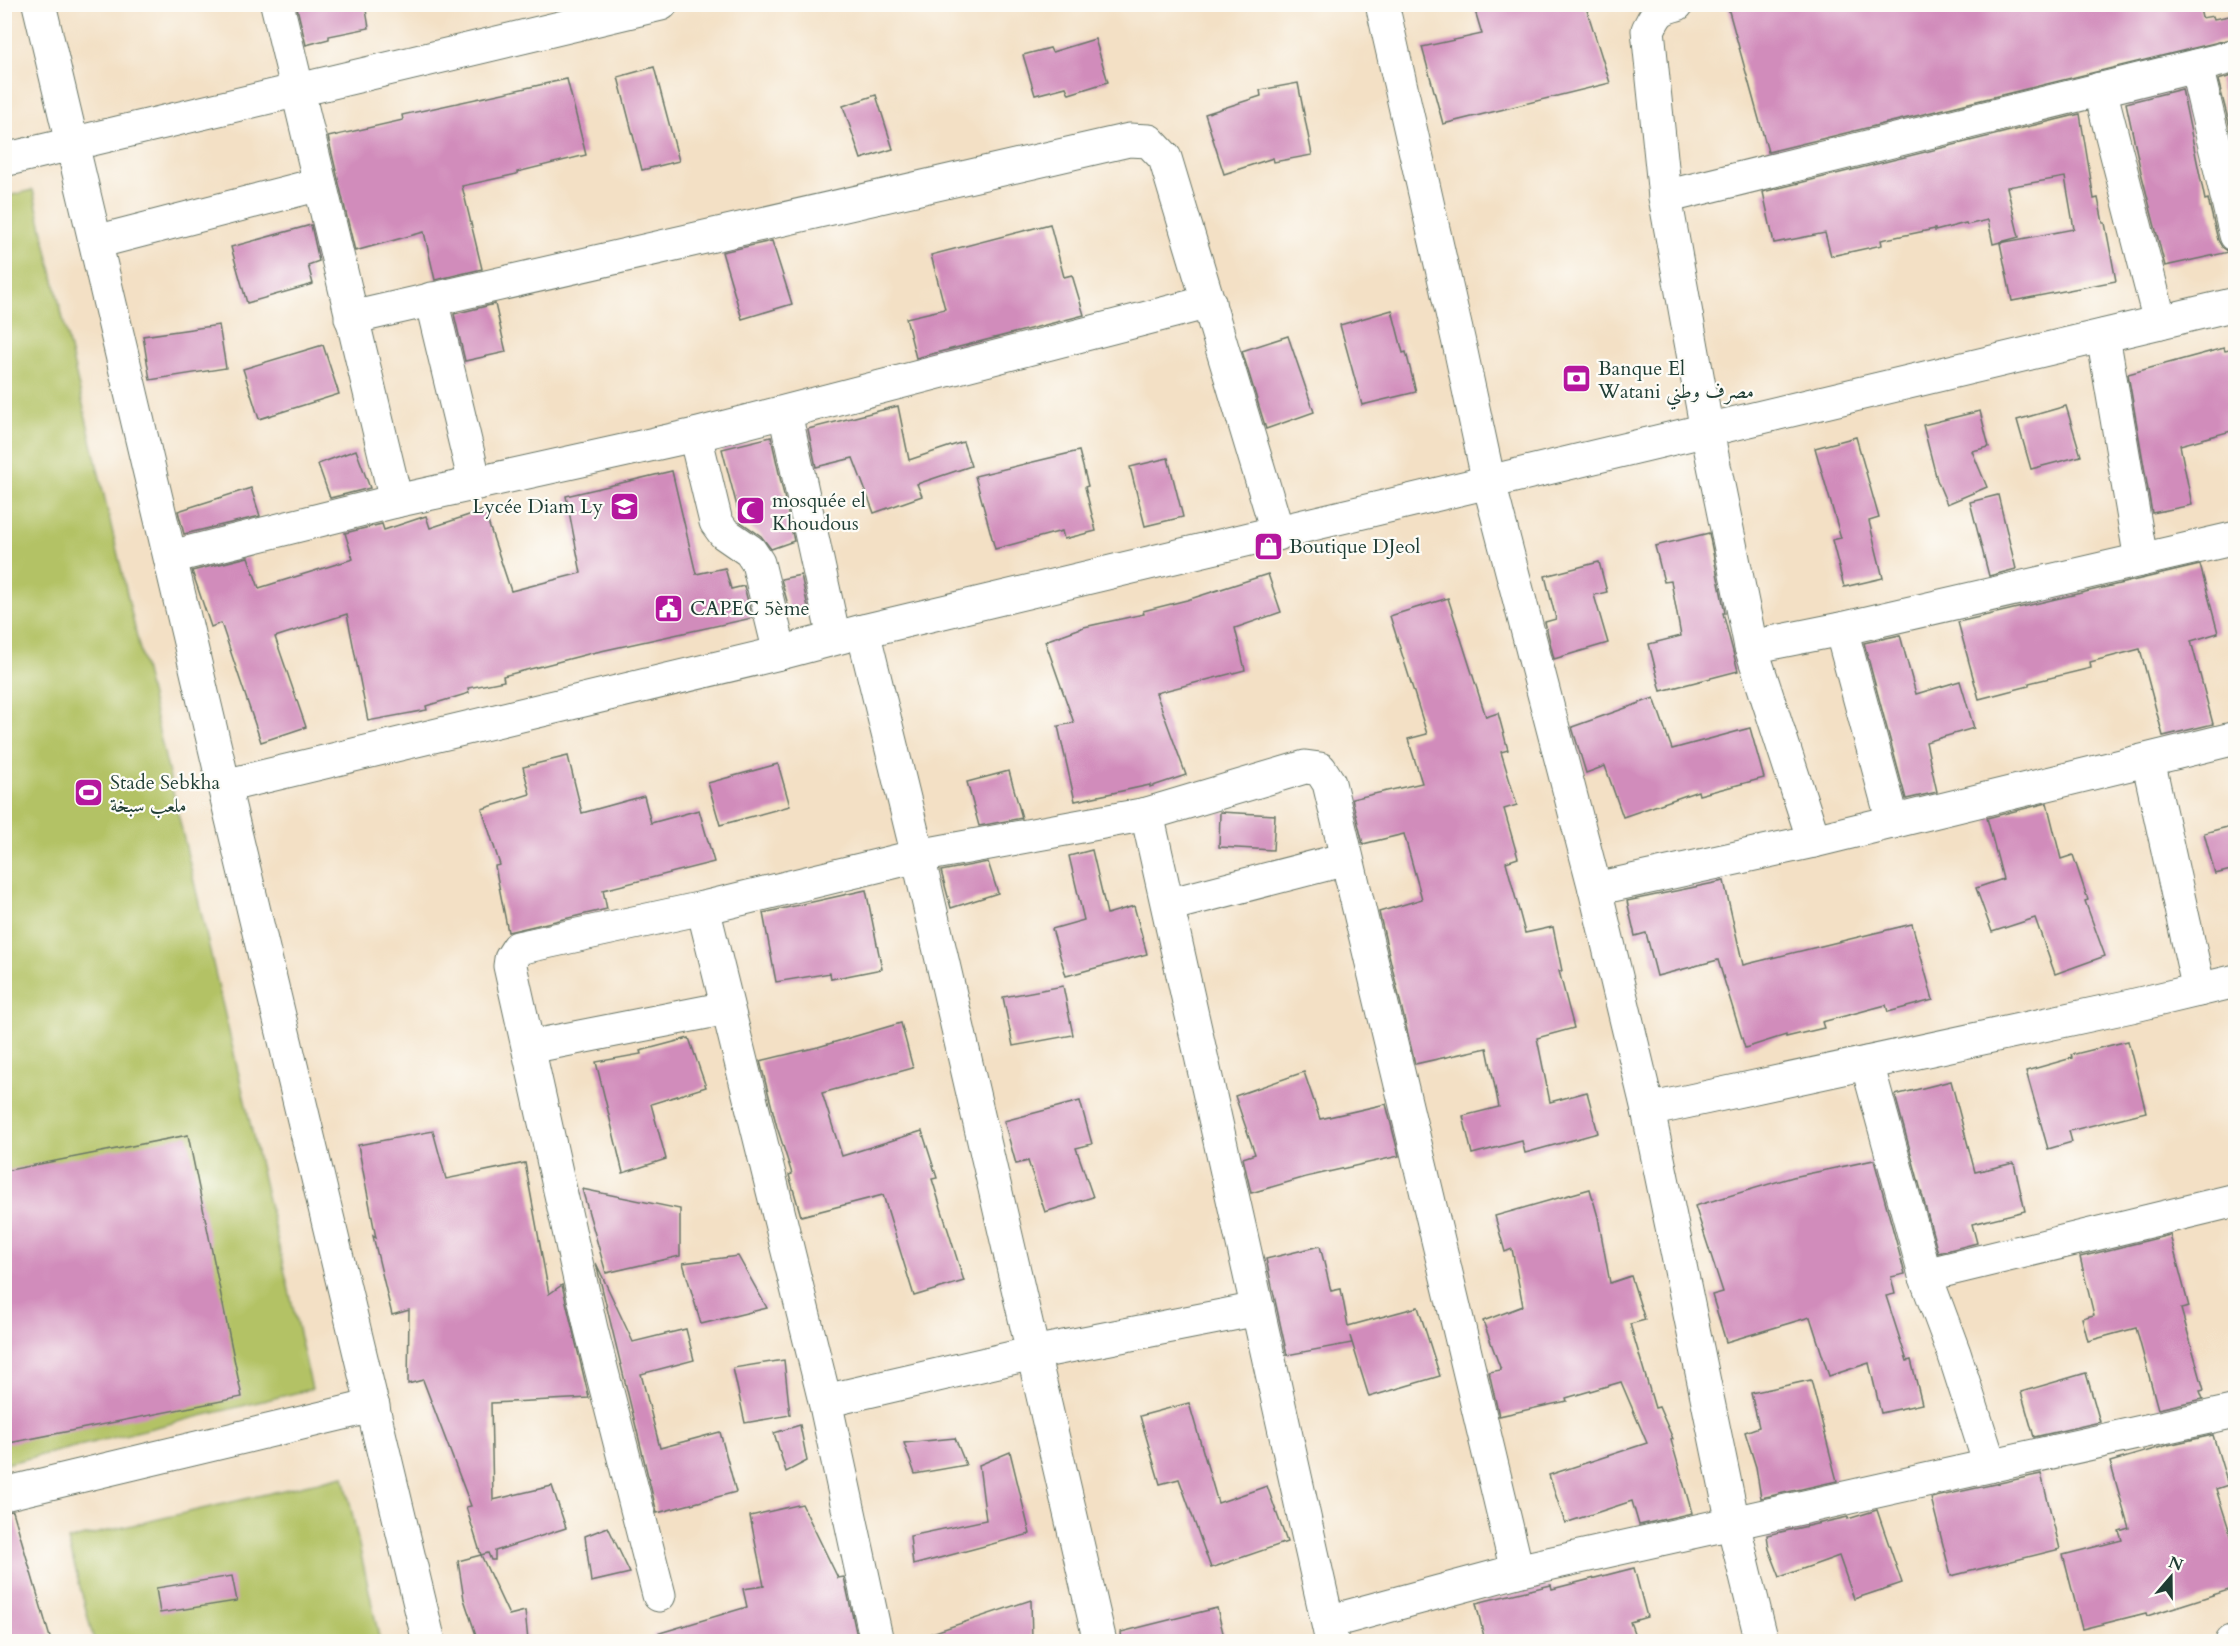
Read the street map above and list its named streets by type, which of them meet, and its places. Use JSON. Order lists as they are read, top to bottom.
{
  "places": {
    "bank": ["Banque El Watani مصرف وطني"],
    "school or university": ["Lycée Diam Ly"],
    "mosque": ["mosquée el Khoudous"],
    "shop": ["Boutique DJeol"],
    "public building": ["CAPEC 5ème"],
    "sports": ["Stade Sebkha ملعب سبخة"]
  },
  "north": "top"
}
